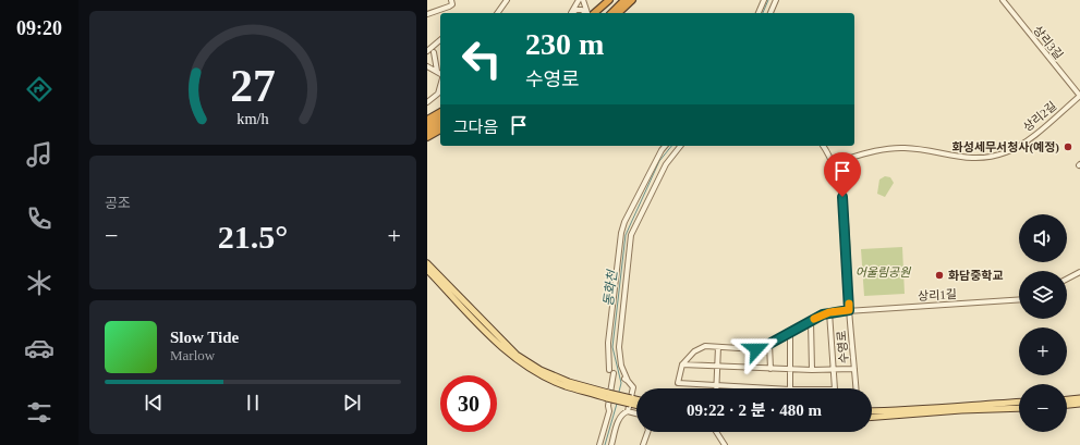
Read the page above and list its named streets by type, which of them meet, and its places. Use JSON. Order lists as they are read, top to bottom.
{
  "streets": {
    "street": [
      "상리3길",
      "상리2길",
      "상리1길",
      "수영로"
    ]
  },
  "crossings": [
    ["상리3길", "상리2길"],
    ["상리2길", "수영로"],
    ["상리1길", "수영로"]
  ],
  "water": ["동화천"],
  "parks": ["어울림공원"],
  "places": ["화성세무서청사(예정)", "화담중학교"],
  "page": {
    "tabs": "09:20",
    "turn": ["230 m", "수영로"],
    "then": "그다음",
    "tile": "공조",
    "map_buttons": ["+", "−"],
    "heat": ["−", "21.5°", "+"],
    "song": ["Slow Tide", "Marlow"],
    "limit": "30",
    "trip": "09:22 · 2 분 · 480 m",
    "gauge": ["27", "km/h"]
  }
}
